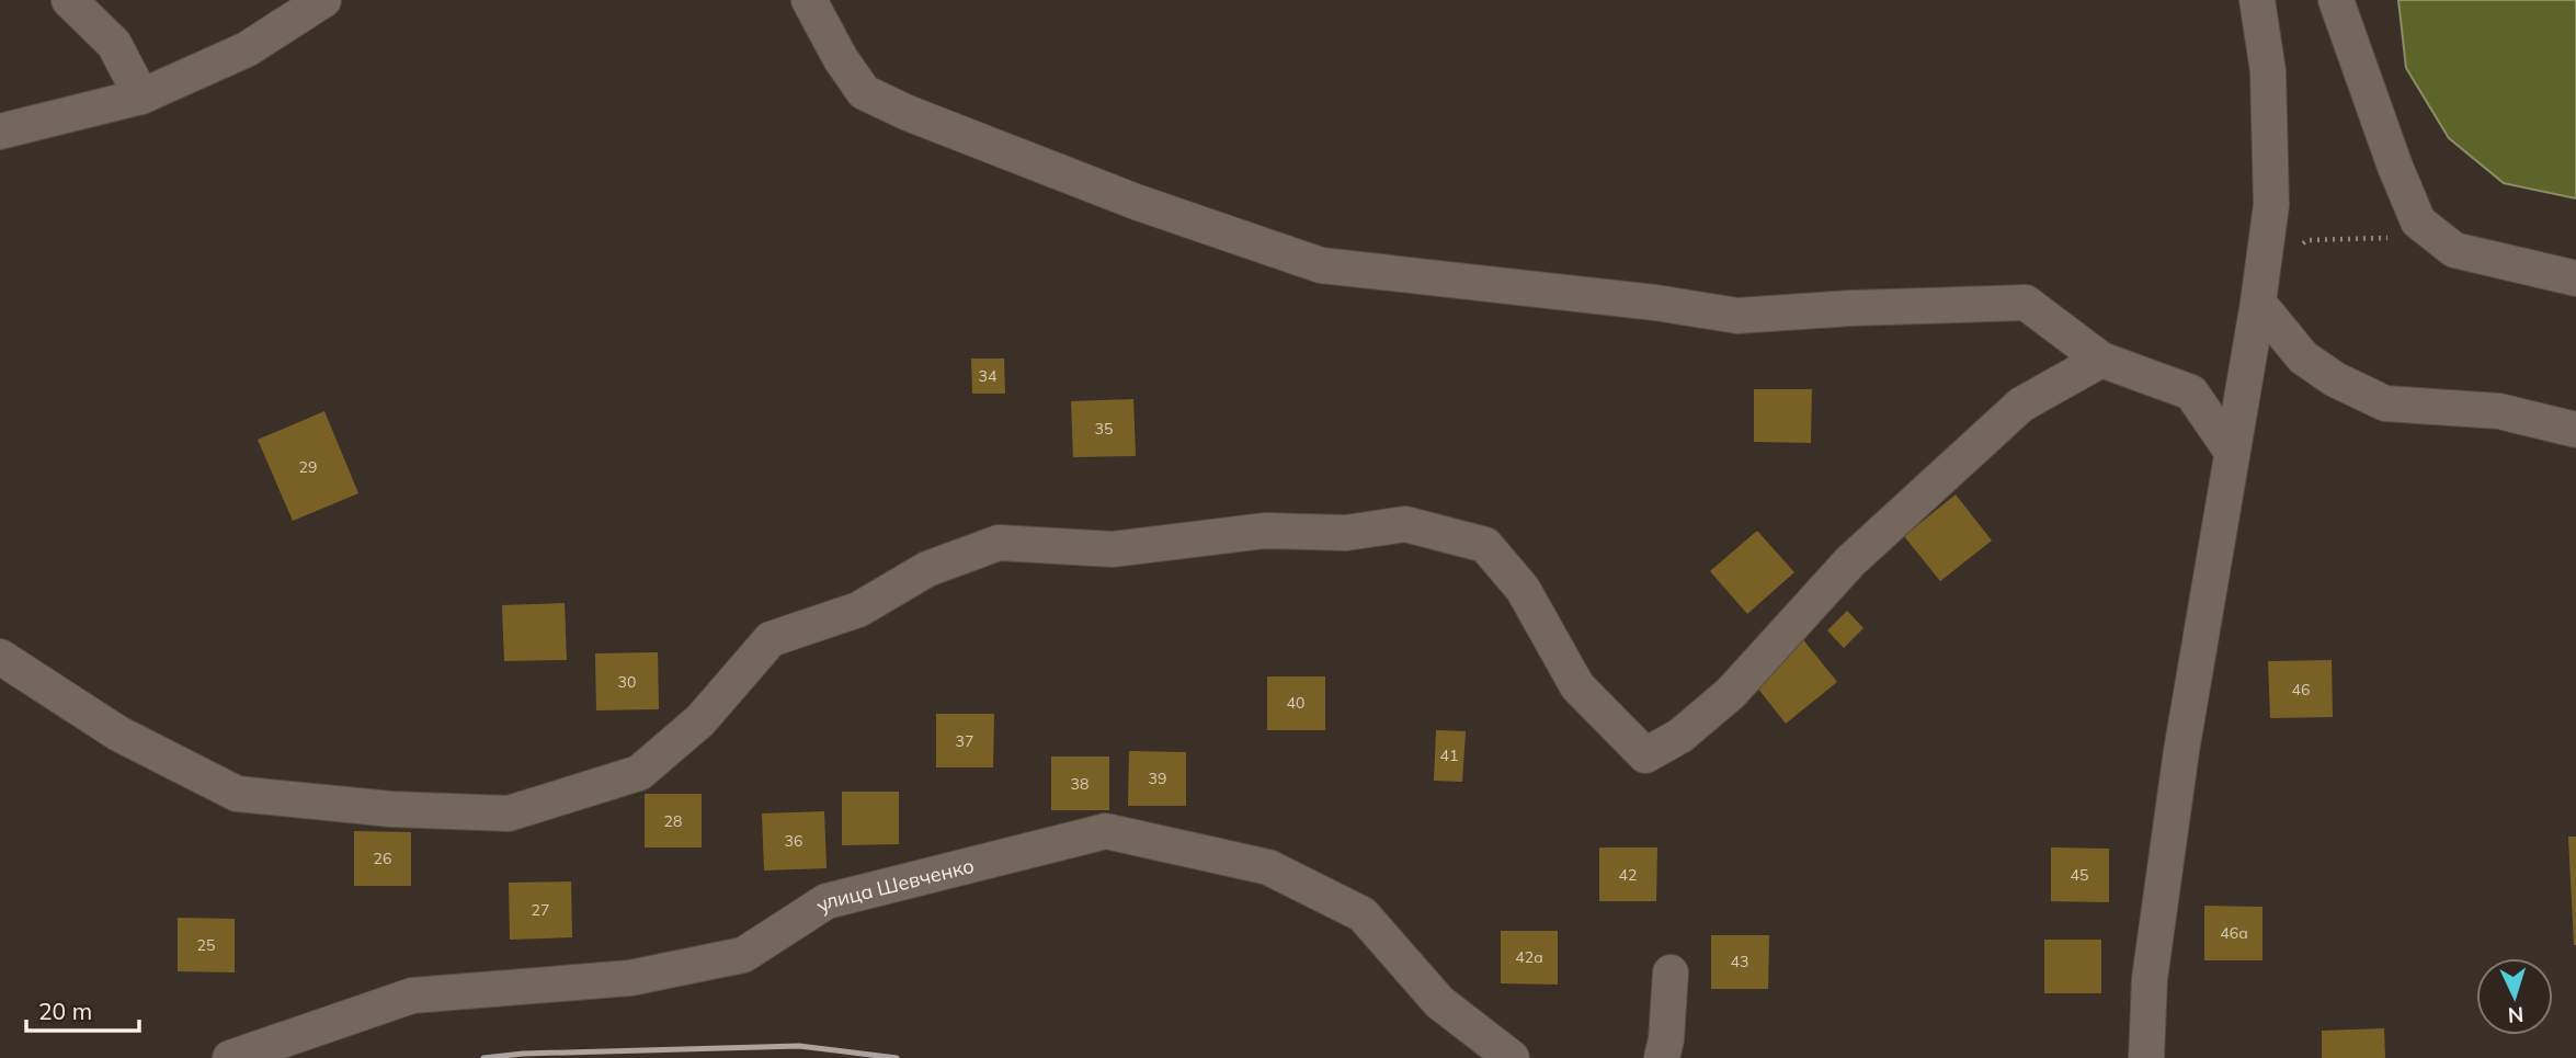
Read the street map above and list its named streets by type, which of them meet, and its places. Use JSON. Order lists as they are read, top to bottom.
{
  "streets": {
    "street": ["улица Шевченко"]
  },
  "house_numbers": [
    "34",
    "35",
    "29",
    "30",
    "46",
    "40",
    "37",
    "41",
    "39",
    "38",
    "28",
    "36",
    "26",
    "42",
    "45",
    "27",
    "46а",
    "25",
    "42а",
    "43"
  ],
  "scale_bar": "20 m",
  "north": "bottom"
}
